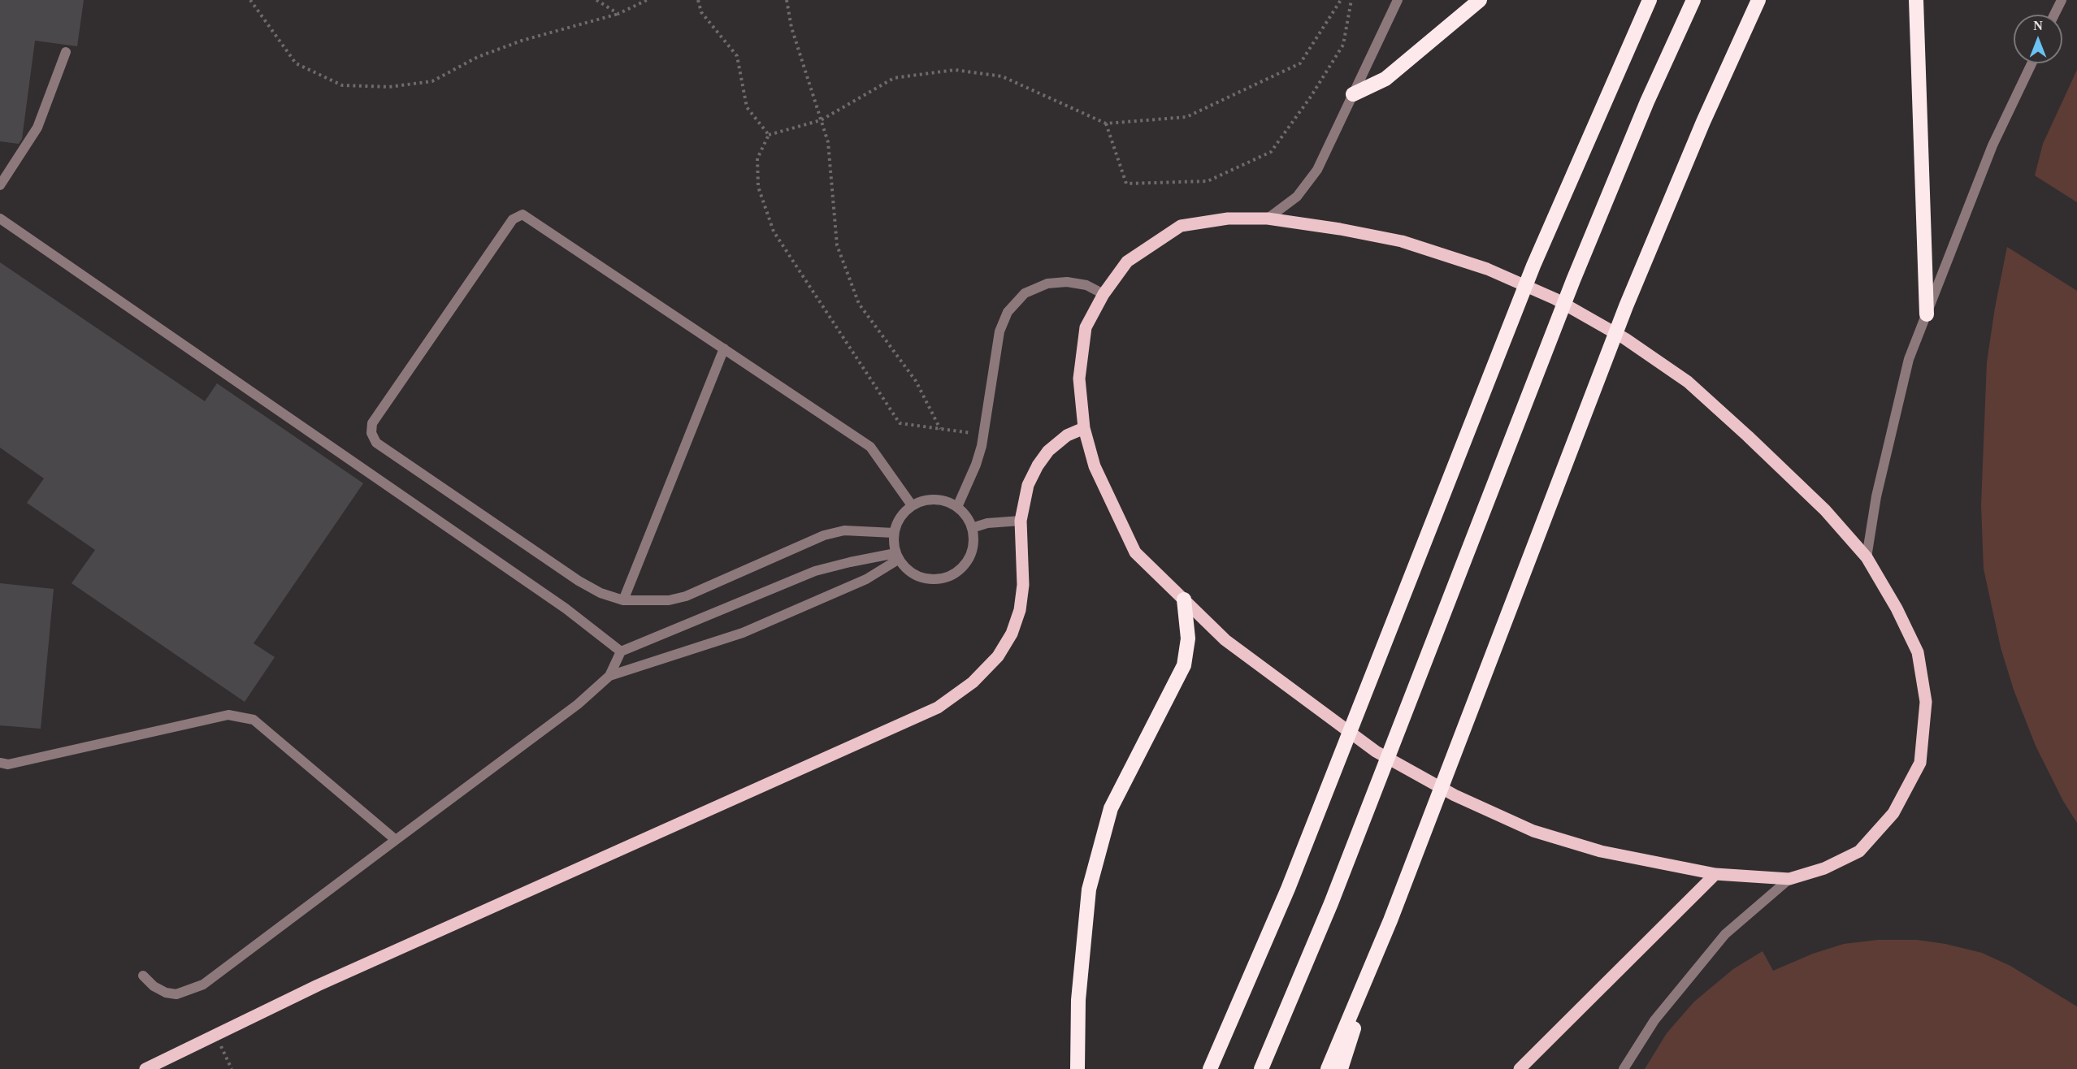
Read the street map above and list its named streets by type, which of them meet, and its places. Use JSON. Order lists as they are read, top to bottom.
{
  "north": "top"
}
